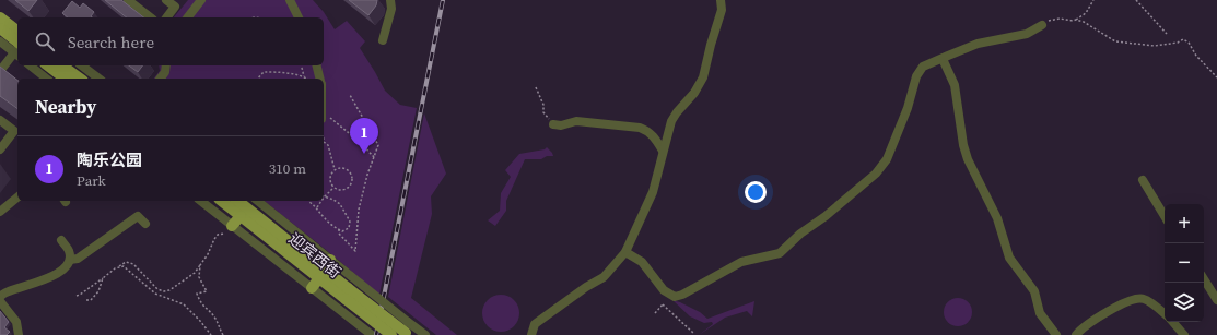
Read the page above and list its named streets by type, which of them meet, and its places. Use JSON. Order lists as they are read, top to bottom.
{
  "streets": {
    "main road": ["迎宾西街"]
  },
  "page": {
    "search": "Search here",
    "heading": "Nearby",
    "pins": "1",
    "list": [
      {
        "mark": "1",
        "name": "陶乐公园",
        "note": "Park",
        "value": "310 m"
      }
    ],
    "map_buttons": ["+", "−"]
  }
}
